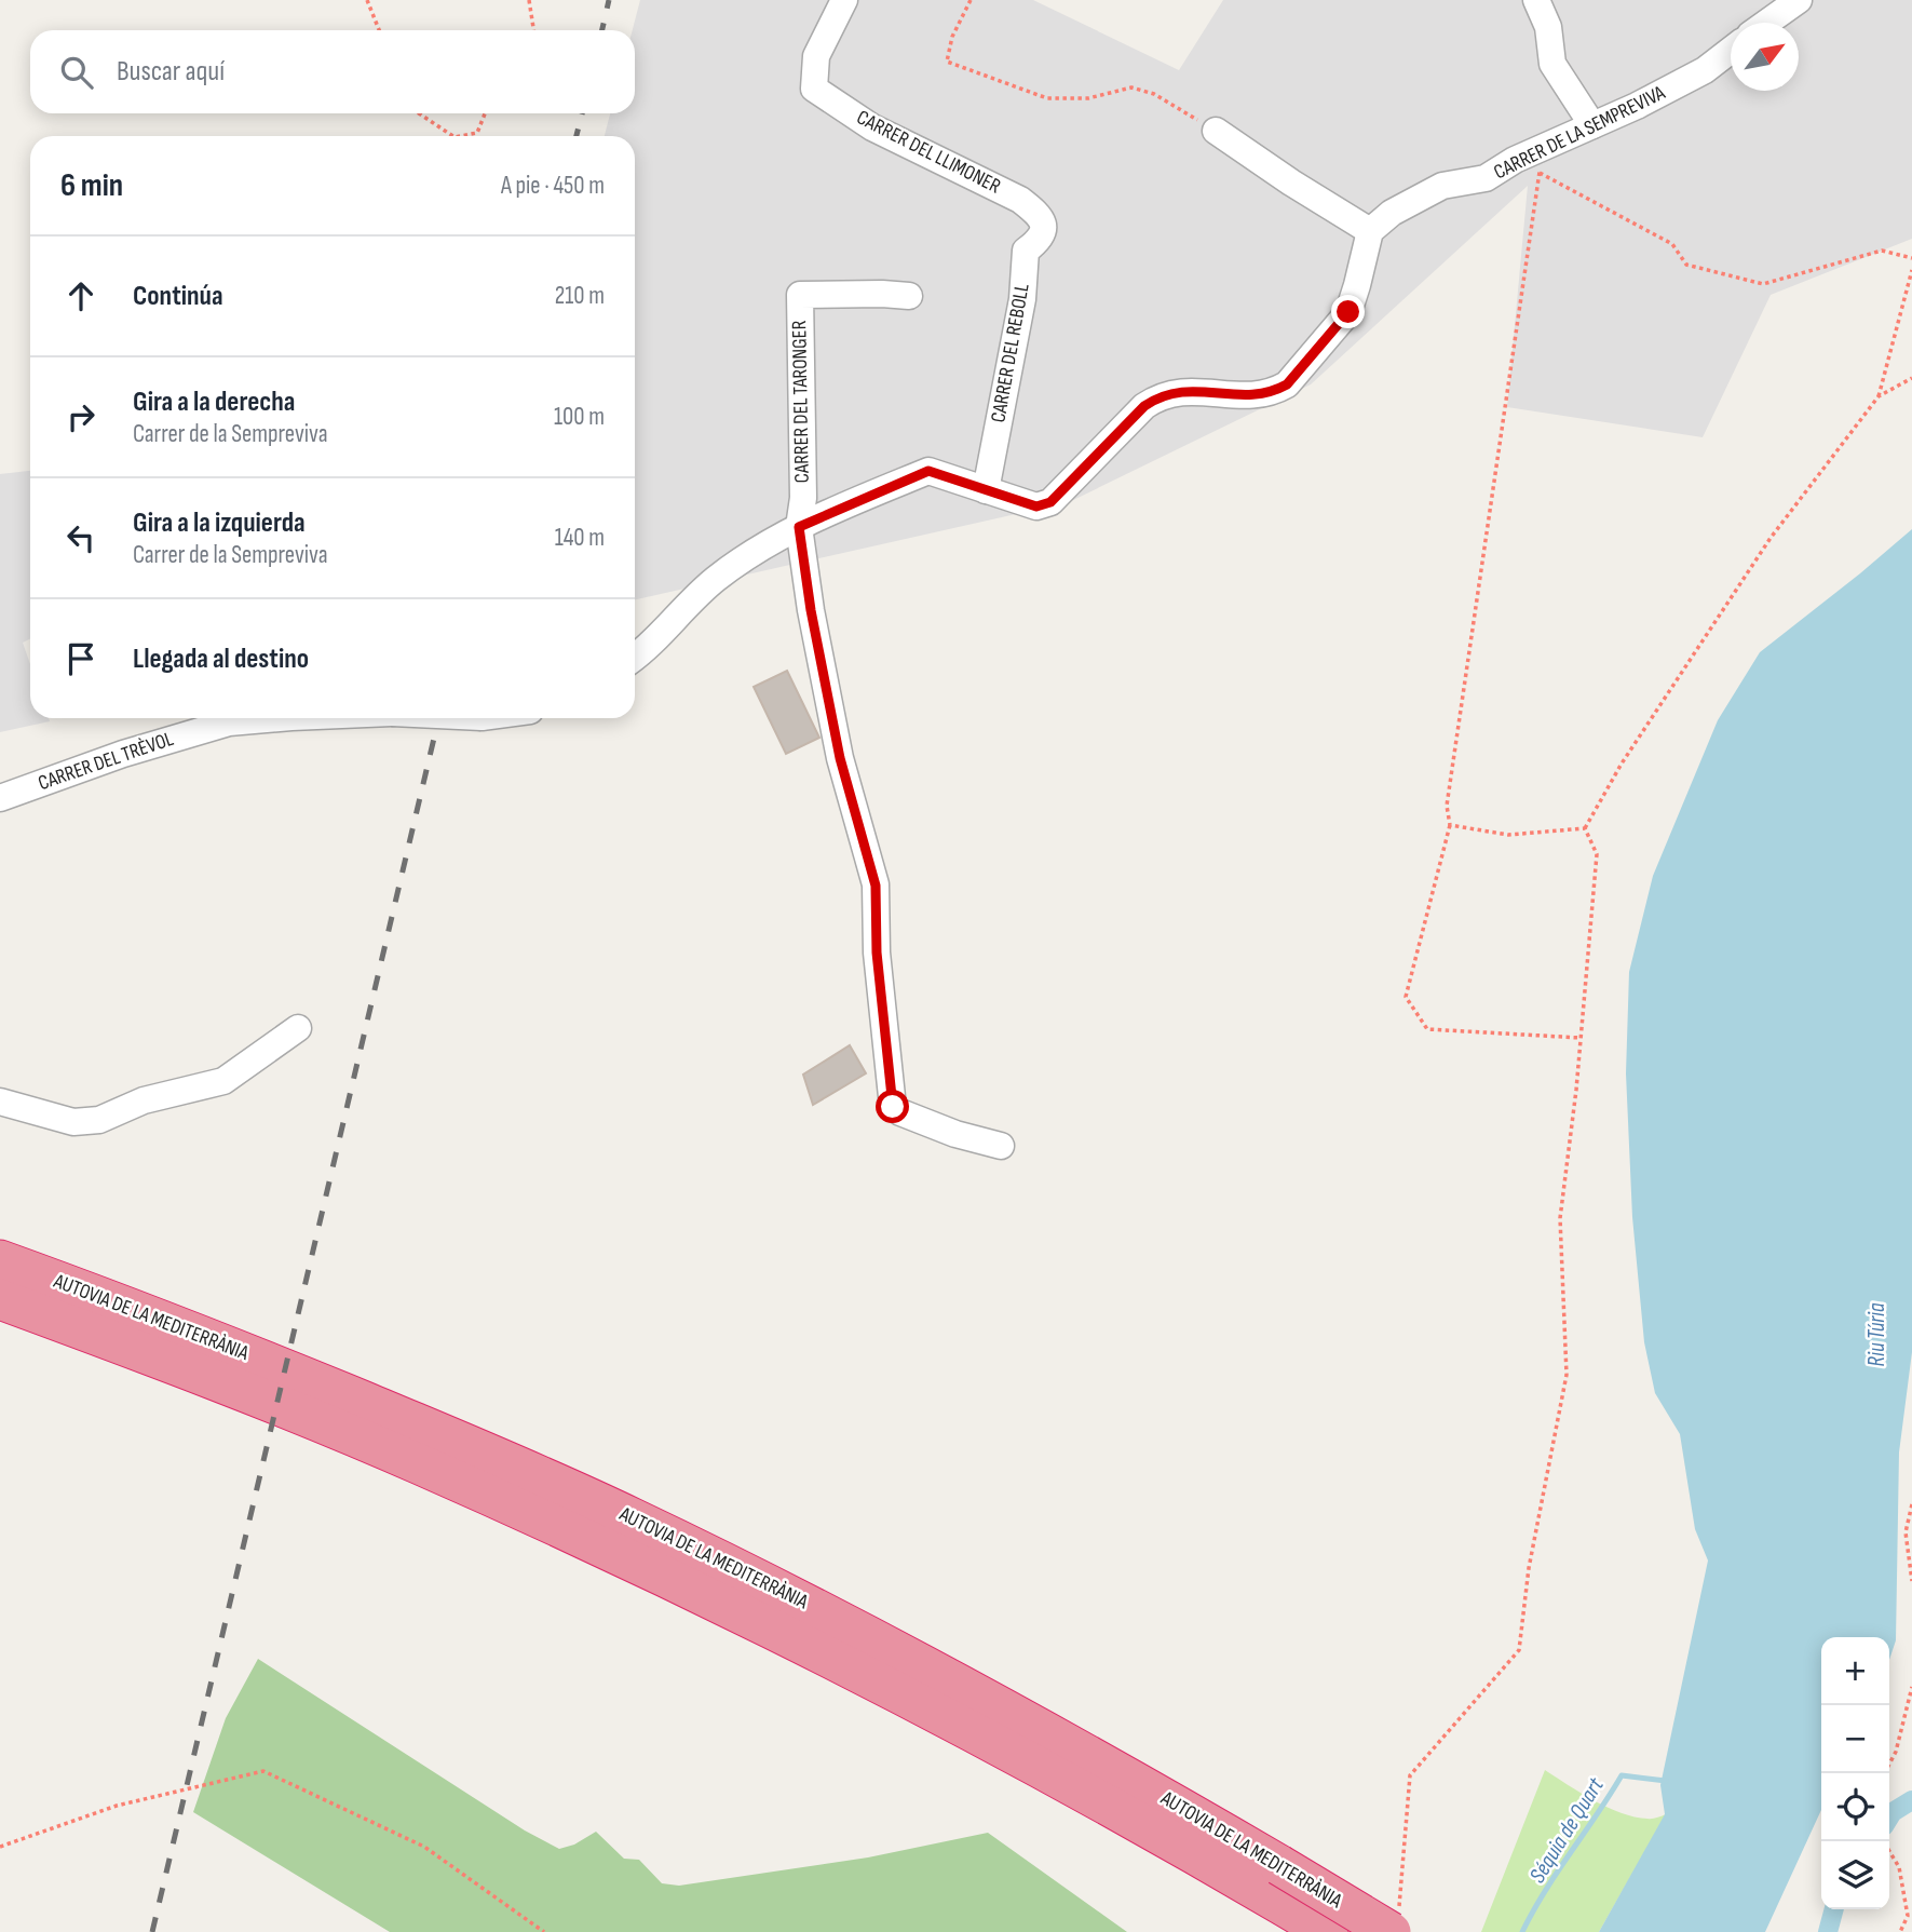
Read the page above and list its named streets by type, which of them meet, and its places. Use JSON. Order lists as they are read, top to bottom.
{
  "streets": {
    "highway": ["AUTOVIA DE LA MEDITERRÀNIA"],
    "street": [
      "CARRER DE LA SEMPREVIVA",
      "CARRER DEL LLIMONER",
      "CARRER DEL REBOLL",
      "CARRER DEL TARONGER",
      "CARRER DEL TRÈVOL"
    ]
  },
  "crossings": [
    ["CARRER DEL LLIMONER", "CARRER DEL REBOLL"]
  ],
  "water": ["Riu Túria", "Séquia de Quart"],
  "north": "top right",
  "page": {
    "search": "Buscar aquí",
    "heading": ["6 min", "A pie · 450 m"],
    "list": [
      ["Continúa", "210 m"],
      ["Gira a la derecha", "Carrer de la Sempreviva", "100 m"],
      ["Gira a la izquierda", "Carrer de la Sempreviva", "140 m"],
      "Llegada al destino"
    ],
    "map_buttons": ["+", "−"]
  }
}
